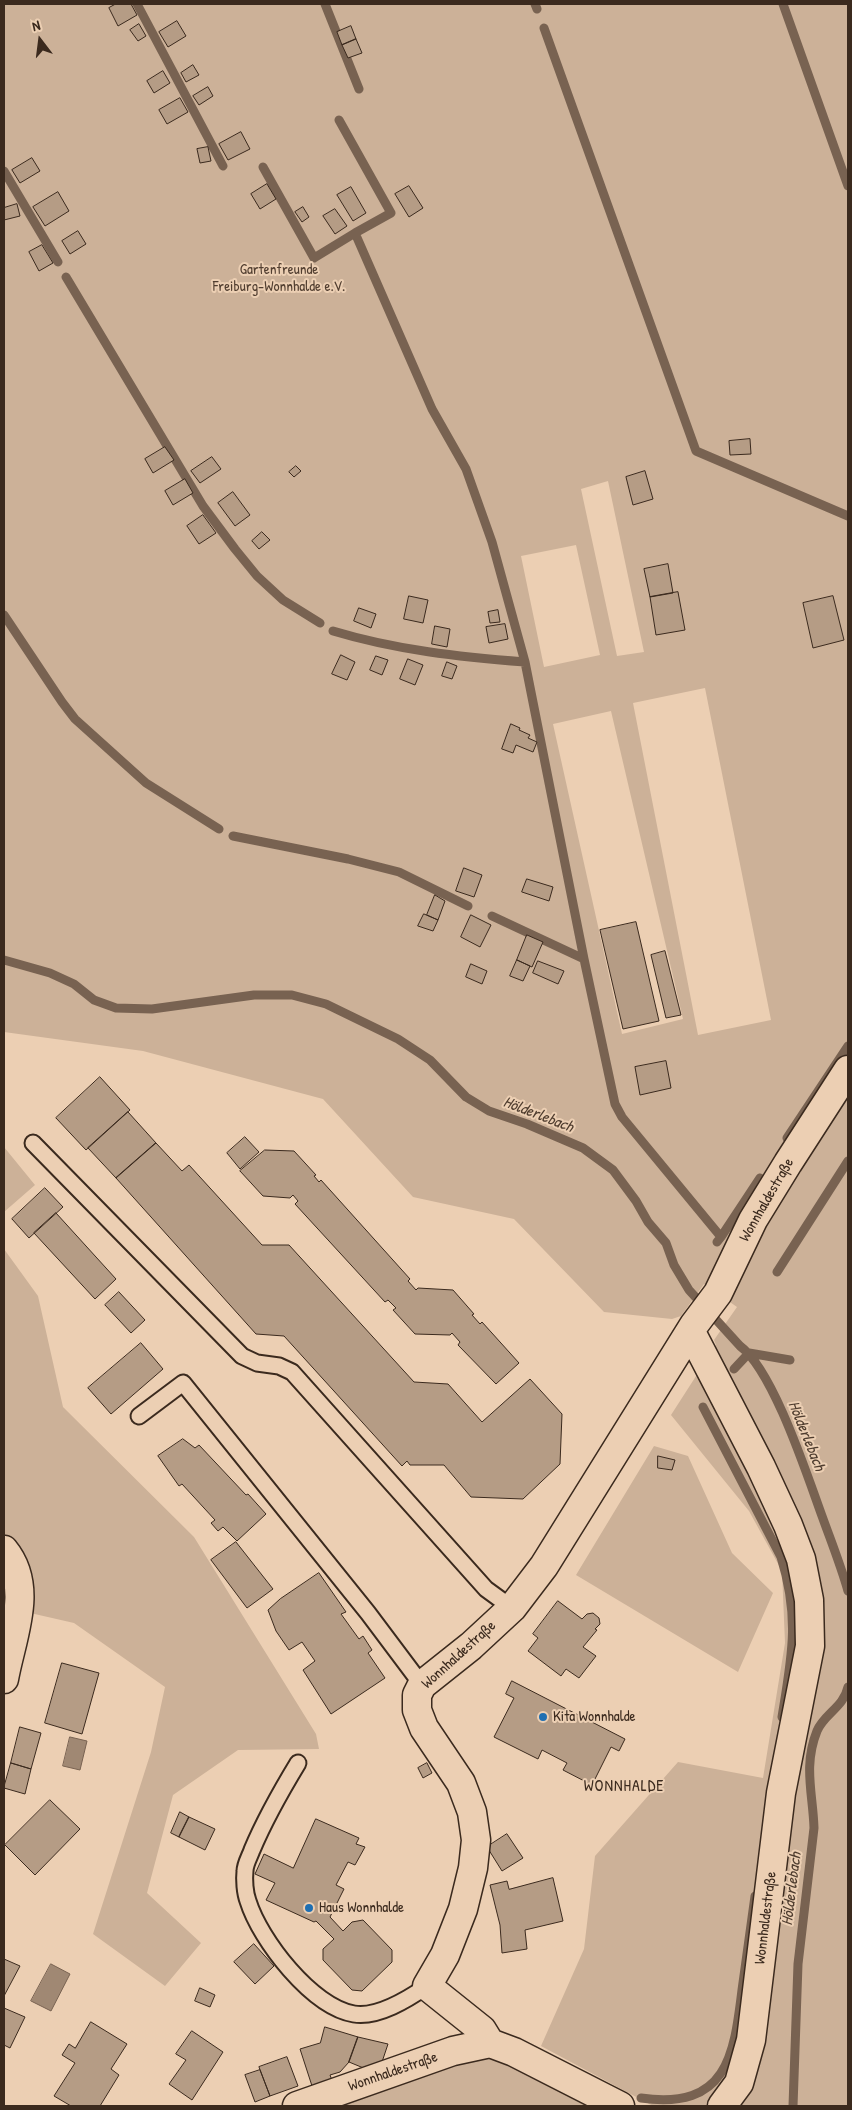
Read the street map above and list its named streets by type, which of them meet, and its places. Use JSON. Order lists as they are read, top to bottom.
{
  "streets": {
    "street": ["Wonnhaldestraße"]
  },
  "districts": ["WONNHALDE"],
  "water": ["Hölderlebach"],
  "parks": ["Gartenfreunde Freiburg-Wonnhalde e.V."],
  "places": ["Kita Wonnhalde", "Haus Wonnhalde"],
  "north": "top"
}
